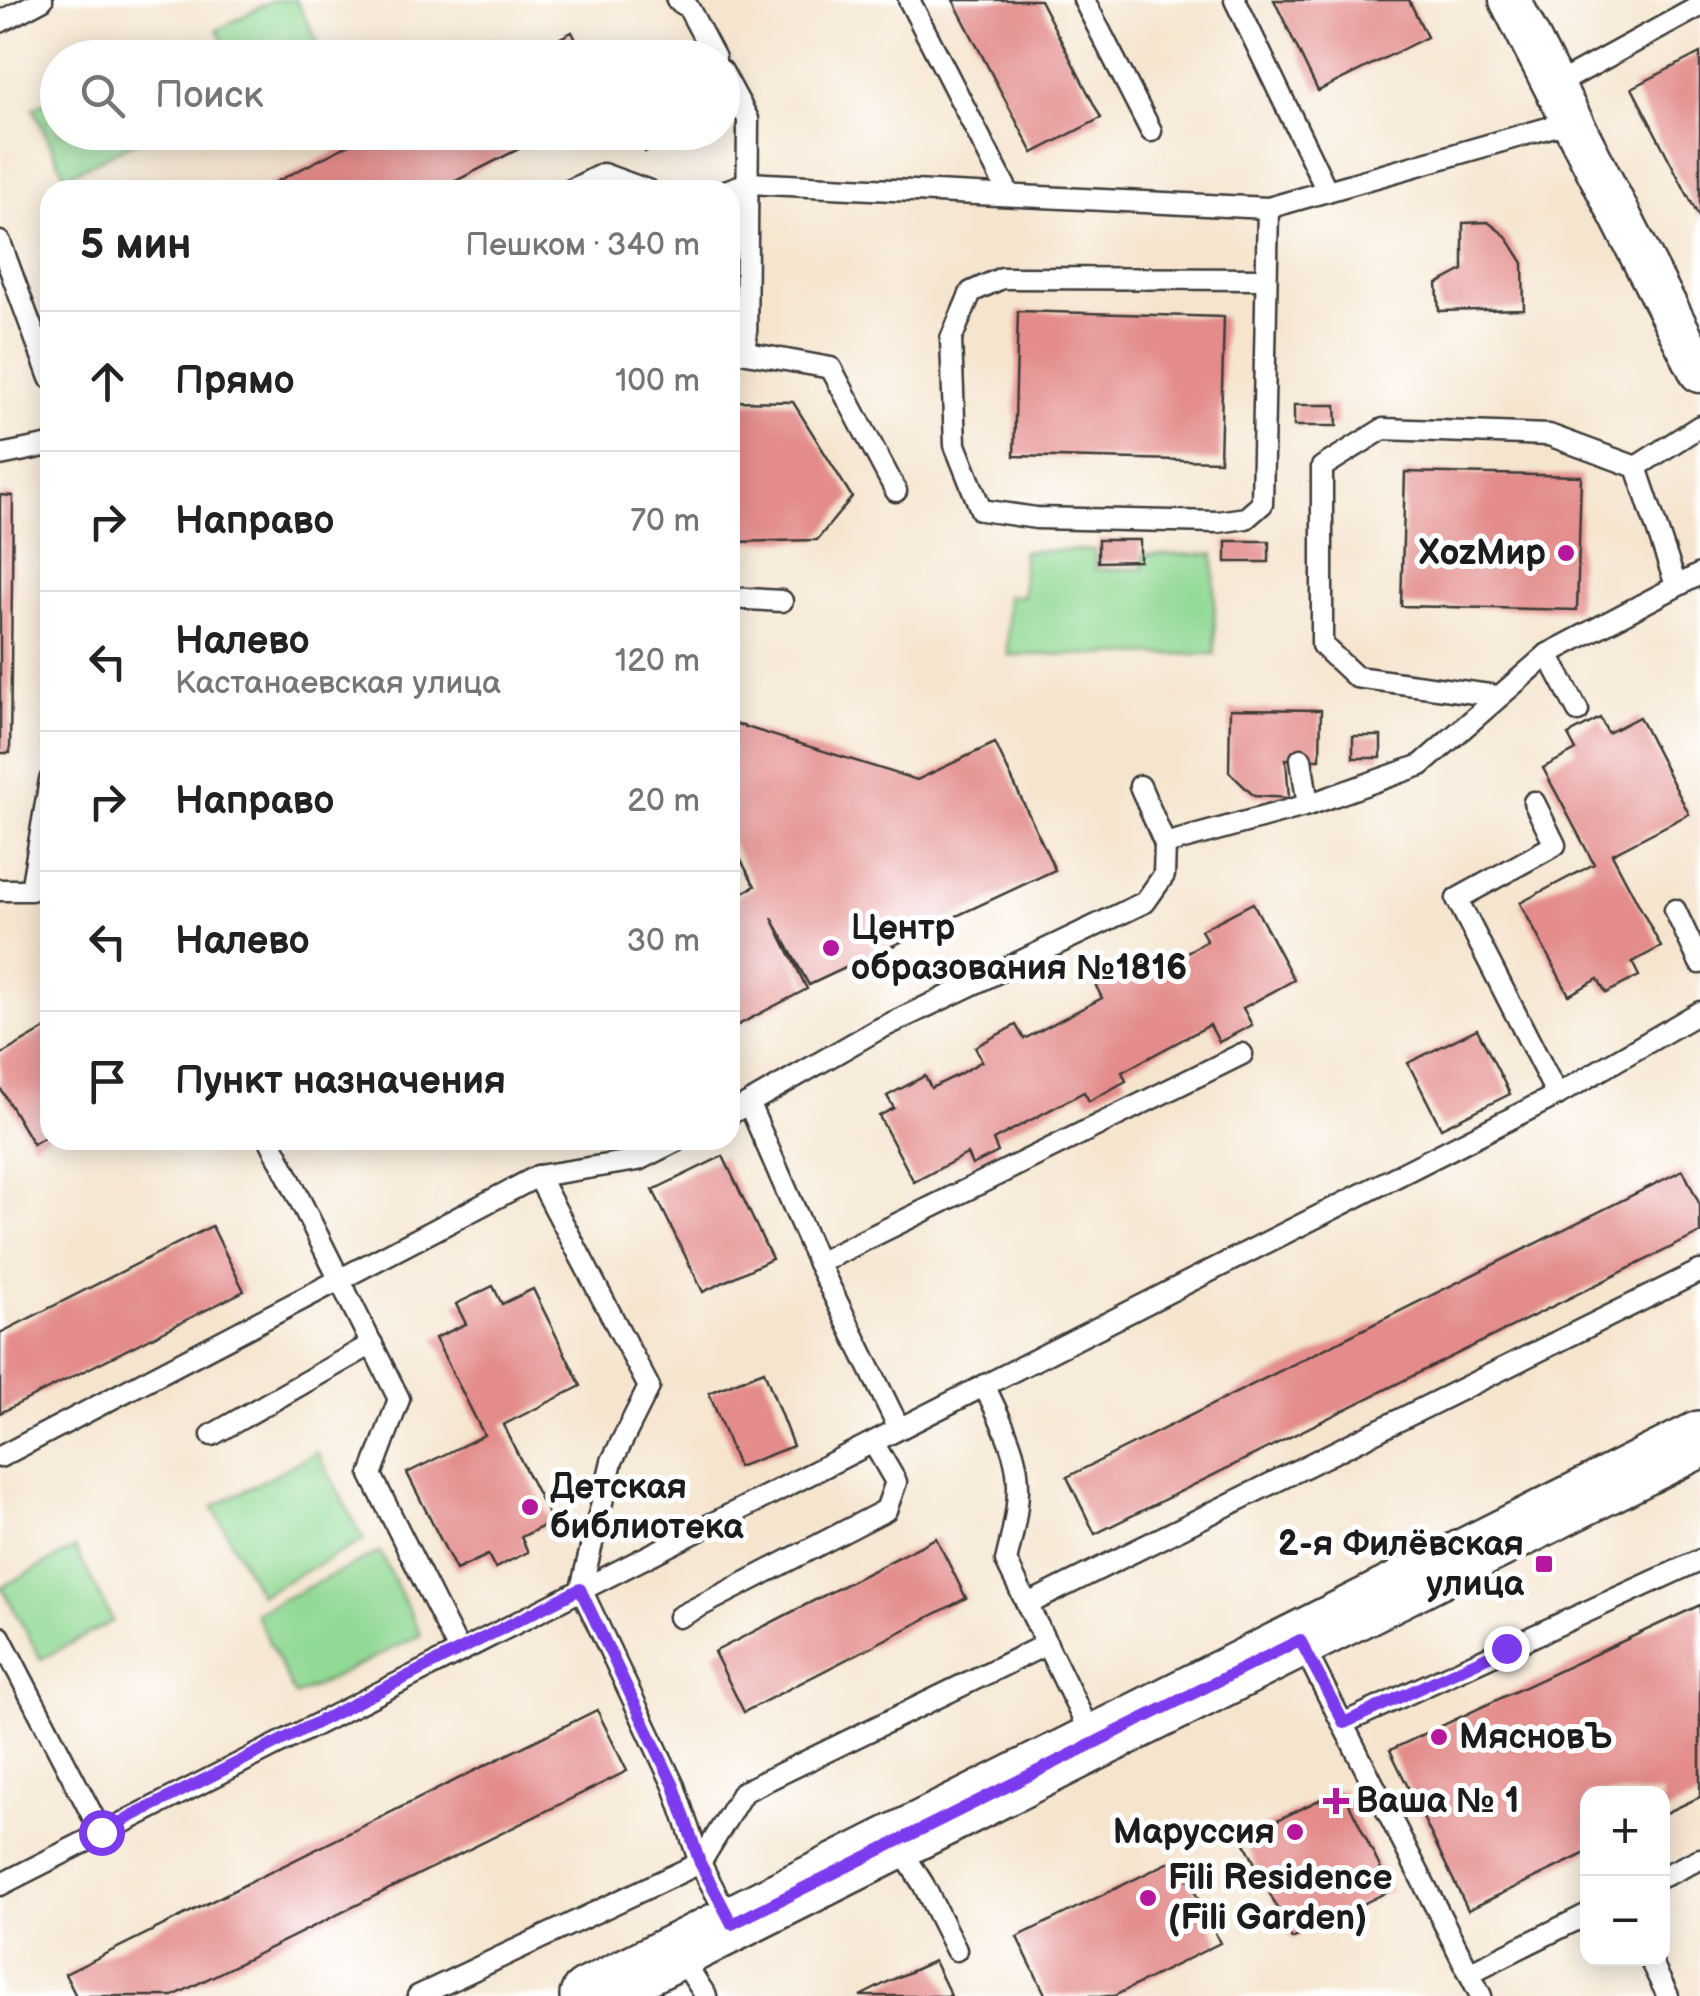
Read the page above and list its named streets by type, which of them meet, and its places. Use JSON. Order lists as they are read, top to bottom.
{
  "places": {
    "other": [
      "XozМир",
      "Центр образования №1816",
      "Детская библиотека",
      "МясновЪ",
      "Маруссия",
      "Fili Residence (Fili Garden)"
    ],
    "transit": ["2-я Филёвская улица"],
    "health": ["Ваша № 1"]
  },
  "page": {
    "search": "Поиск",
    "heading": ["5 мин", "Пешком · 340 m"],
    "list": [
      ["Прямо", "100 m"],
      ["Направо", "70 m"],
      ["Налево", "Кастанаевская улица", "120 m"],
      ["Направо", "20 m"],
      ["Налево", "30 m"],
      "Пункт назначения"
    ],
    "map_buttons": ["+", "−"]
  }
}
